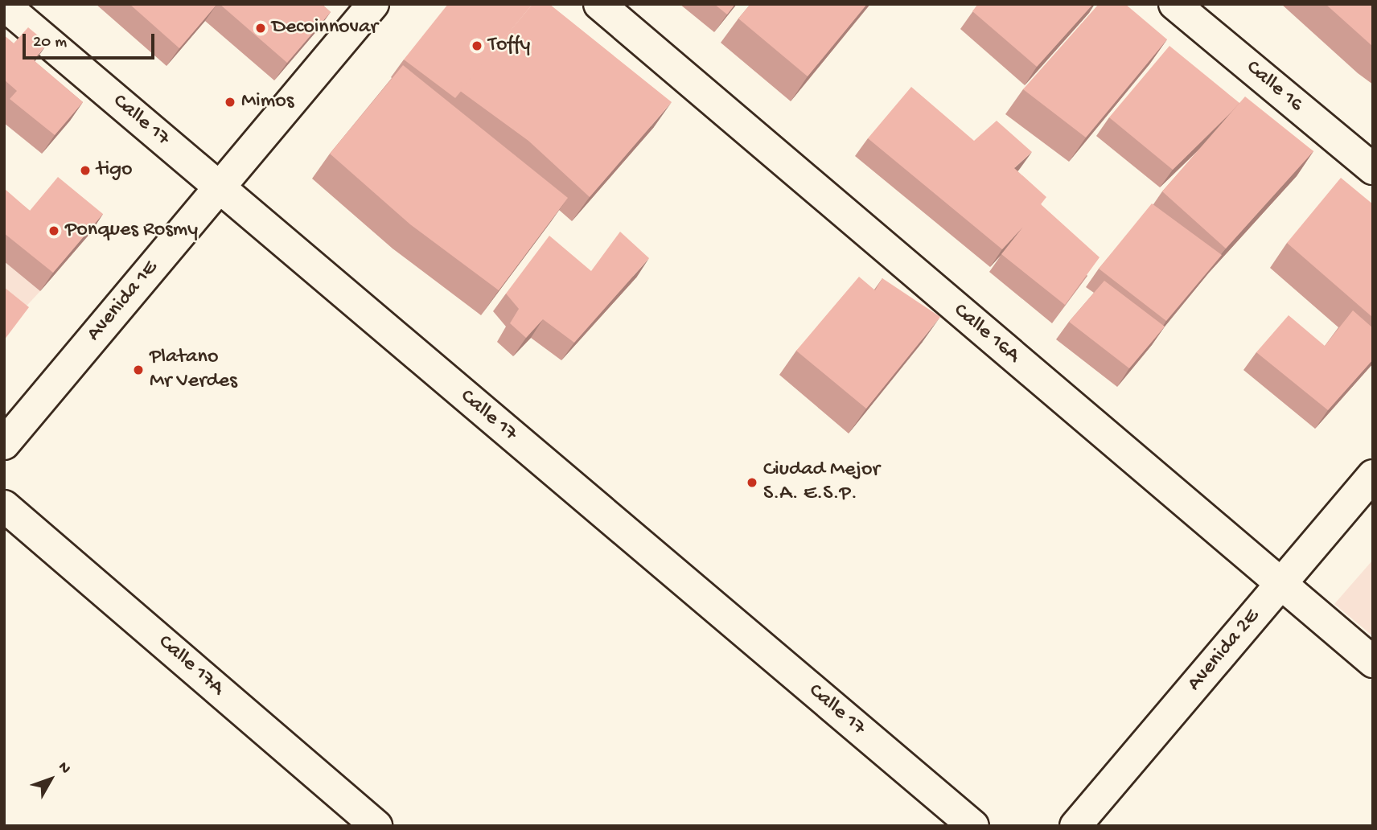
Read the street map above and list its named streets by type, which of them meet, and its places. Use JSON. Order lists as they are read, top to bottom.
{
  "streets": {
    "street": [
      "Calle 16",
      "Calle 17",
      "Avenida 1E",
      "Calle 16A",
      "Avenida 2E",
      "Calle 17A"
    ]
  },
  "crossings": [
    ["Calle 17", "Avenida 1E"],
    ["Calle 16A", "Avenida 2E"]
  ],
  "places": [
    "Decoinnovar",
    "Toffy",
    "Mimos",
    "tigo",
    "Ponques Rosmy",
    "Platano Mr Verdes",
    "Ciudad Mejor S.A. E.S.P."
  ],
  "scale_bar": "20 m",
  "north": "top right"
}
